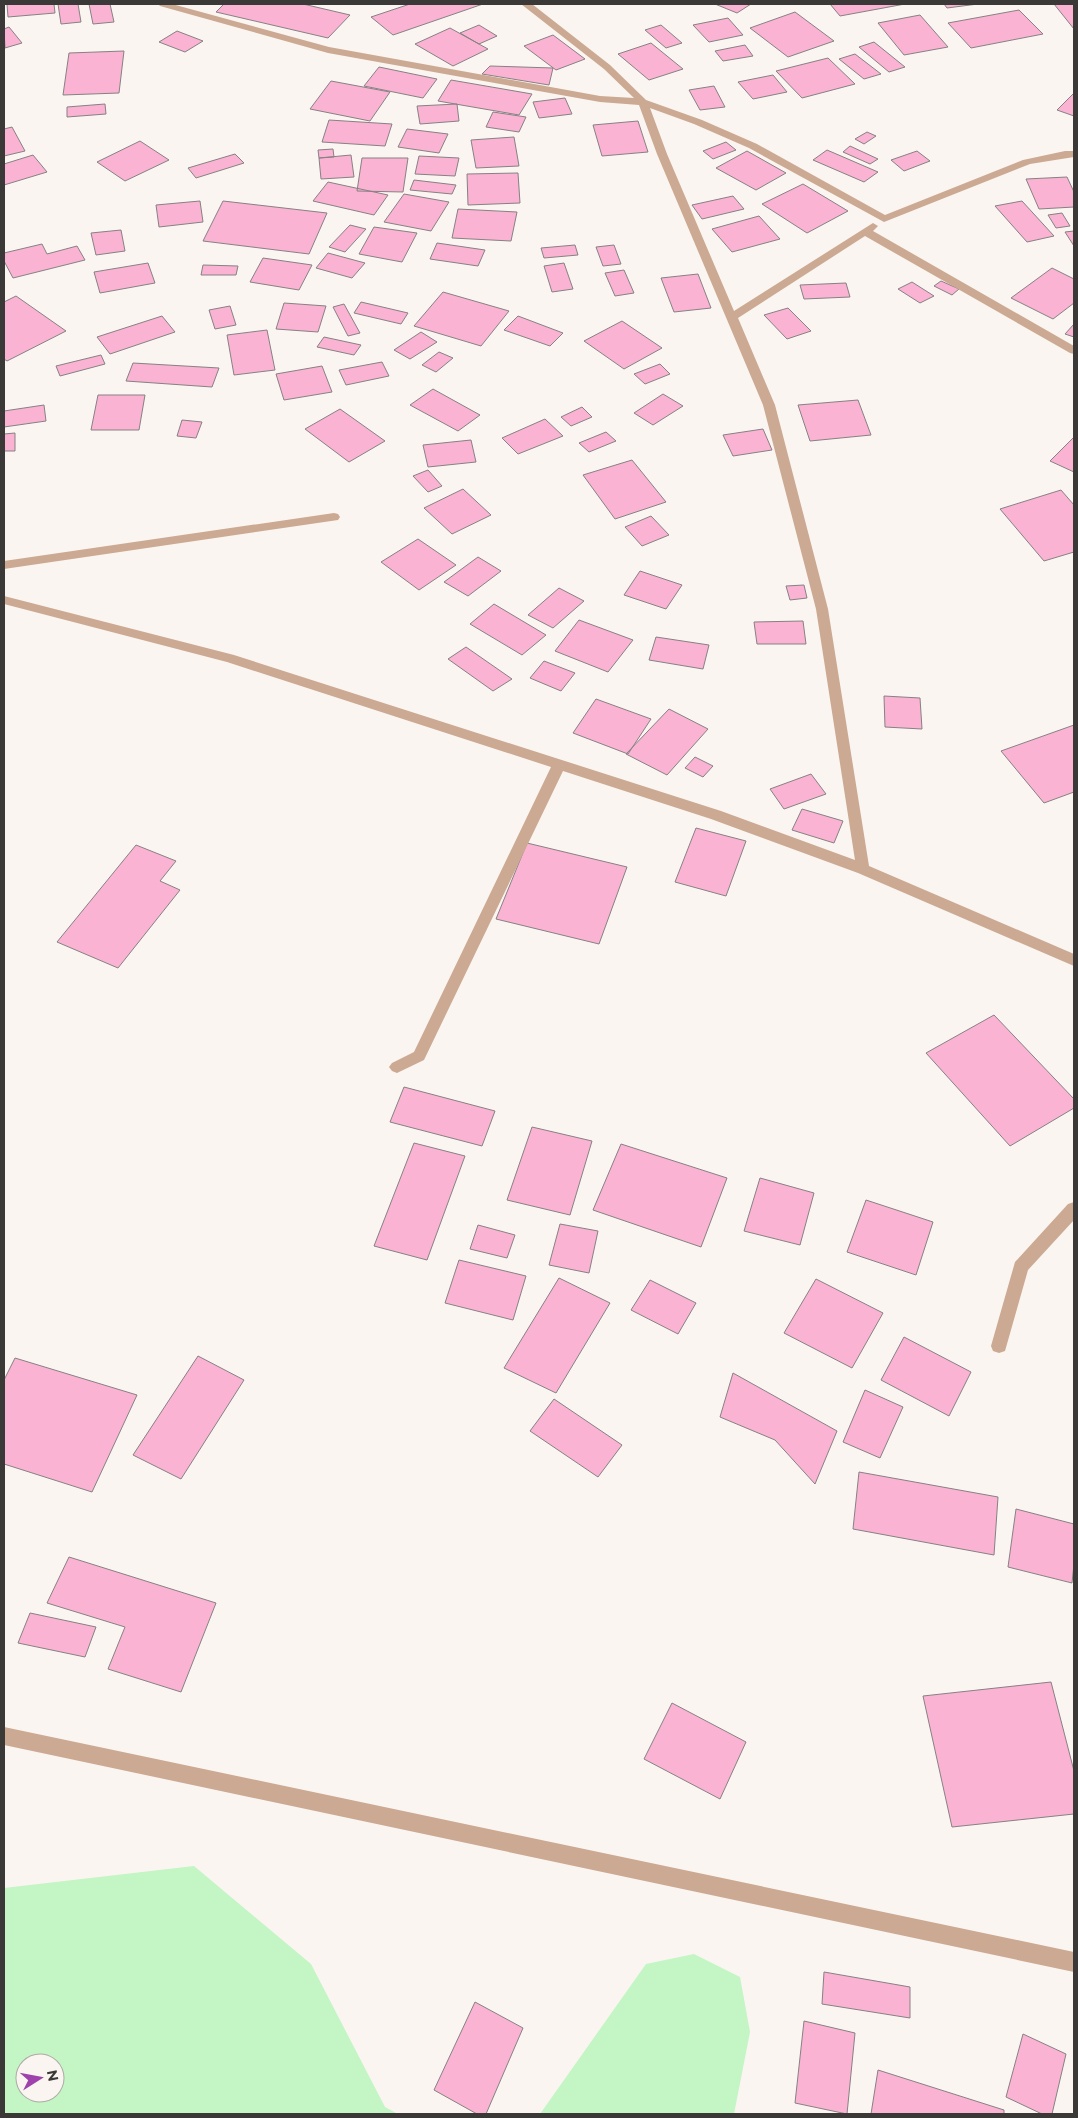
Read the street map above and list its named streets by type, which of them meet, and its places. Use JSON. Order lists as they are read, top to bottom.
{
  "north": "right"
}
